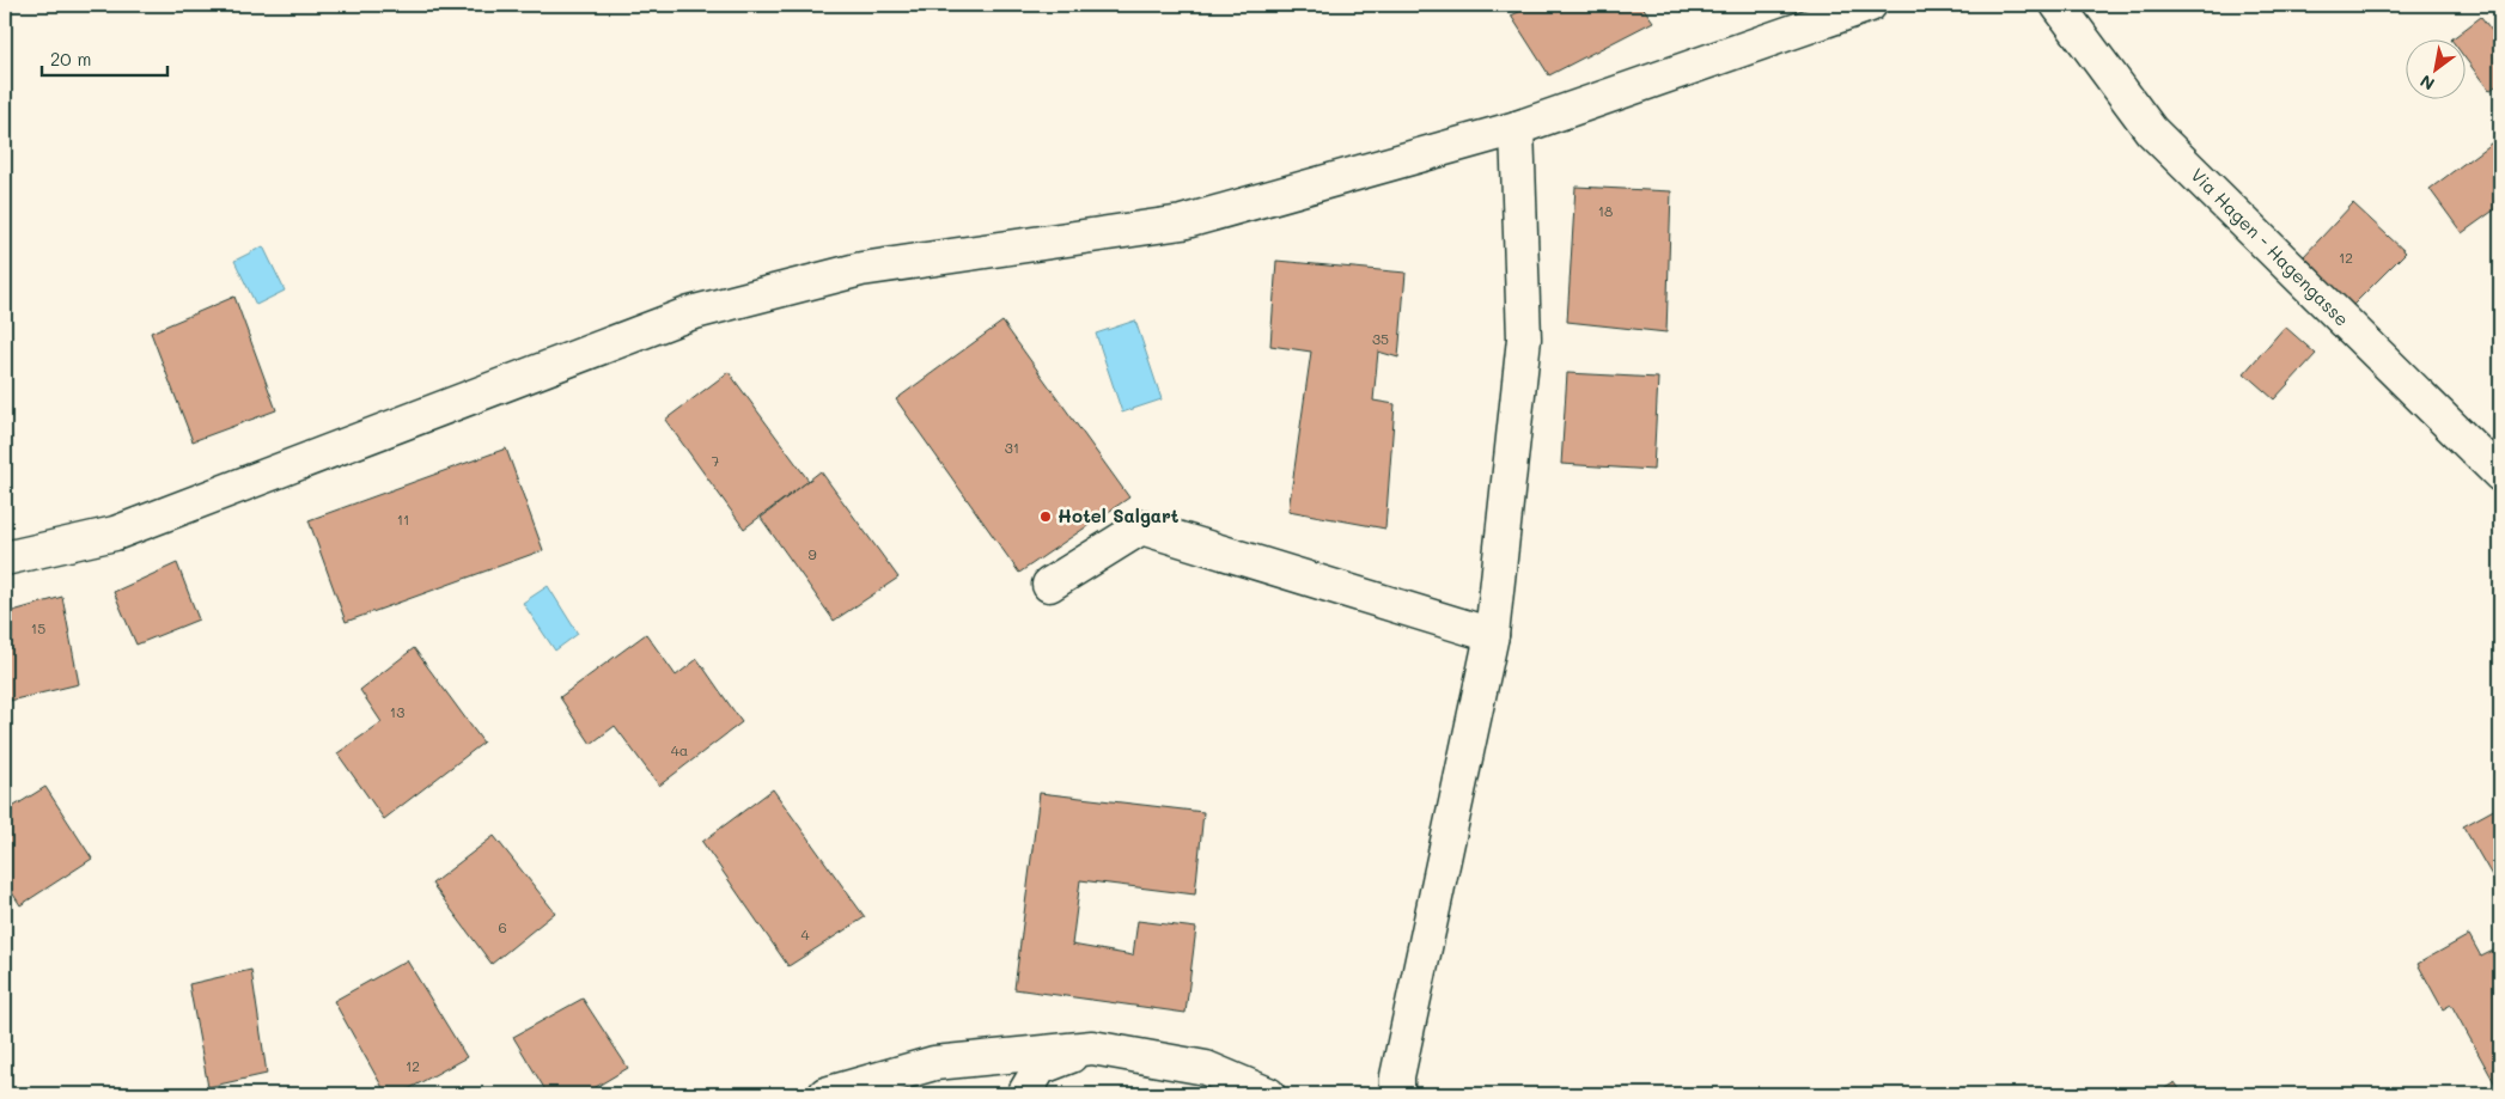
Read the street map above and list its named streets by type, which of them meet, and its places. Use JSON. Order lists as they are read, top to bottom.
{
  "streets": {
    "street": ["Via Hagen - Hagengasse"]
  },
  "places": ["Hotel Salgart"],
  "house_numbers": [
    "18",
    "12",
    "35",
    "31",
    "7",
    "11",
    "9",
    "15",
    "13",
    "4a",
    "6",
    "4",
    "12"
  ],
  "scale_bar": "20 m",
  "north": "bottom left"
}
